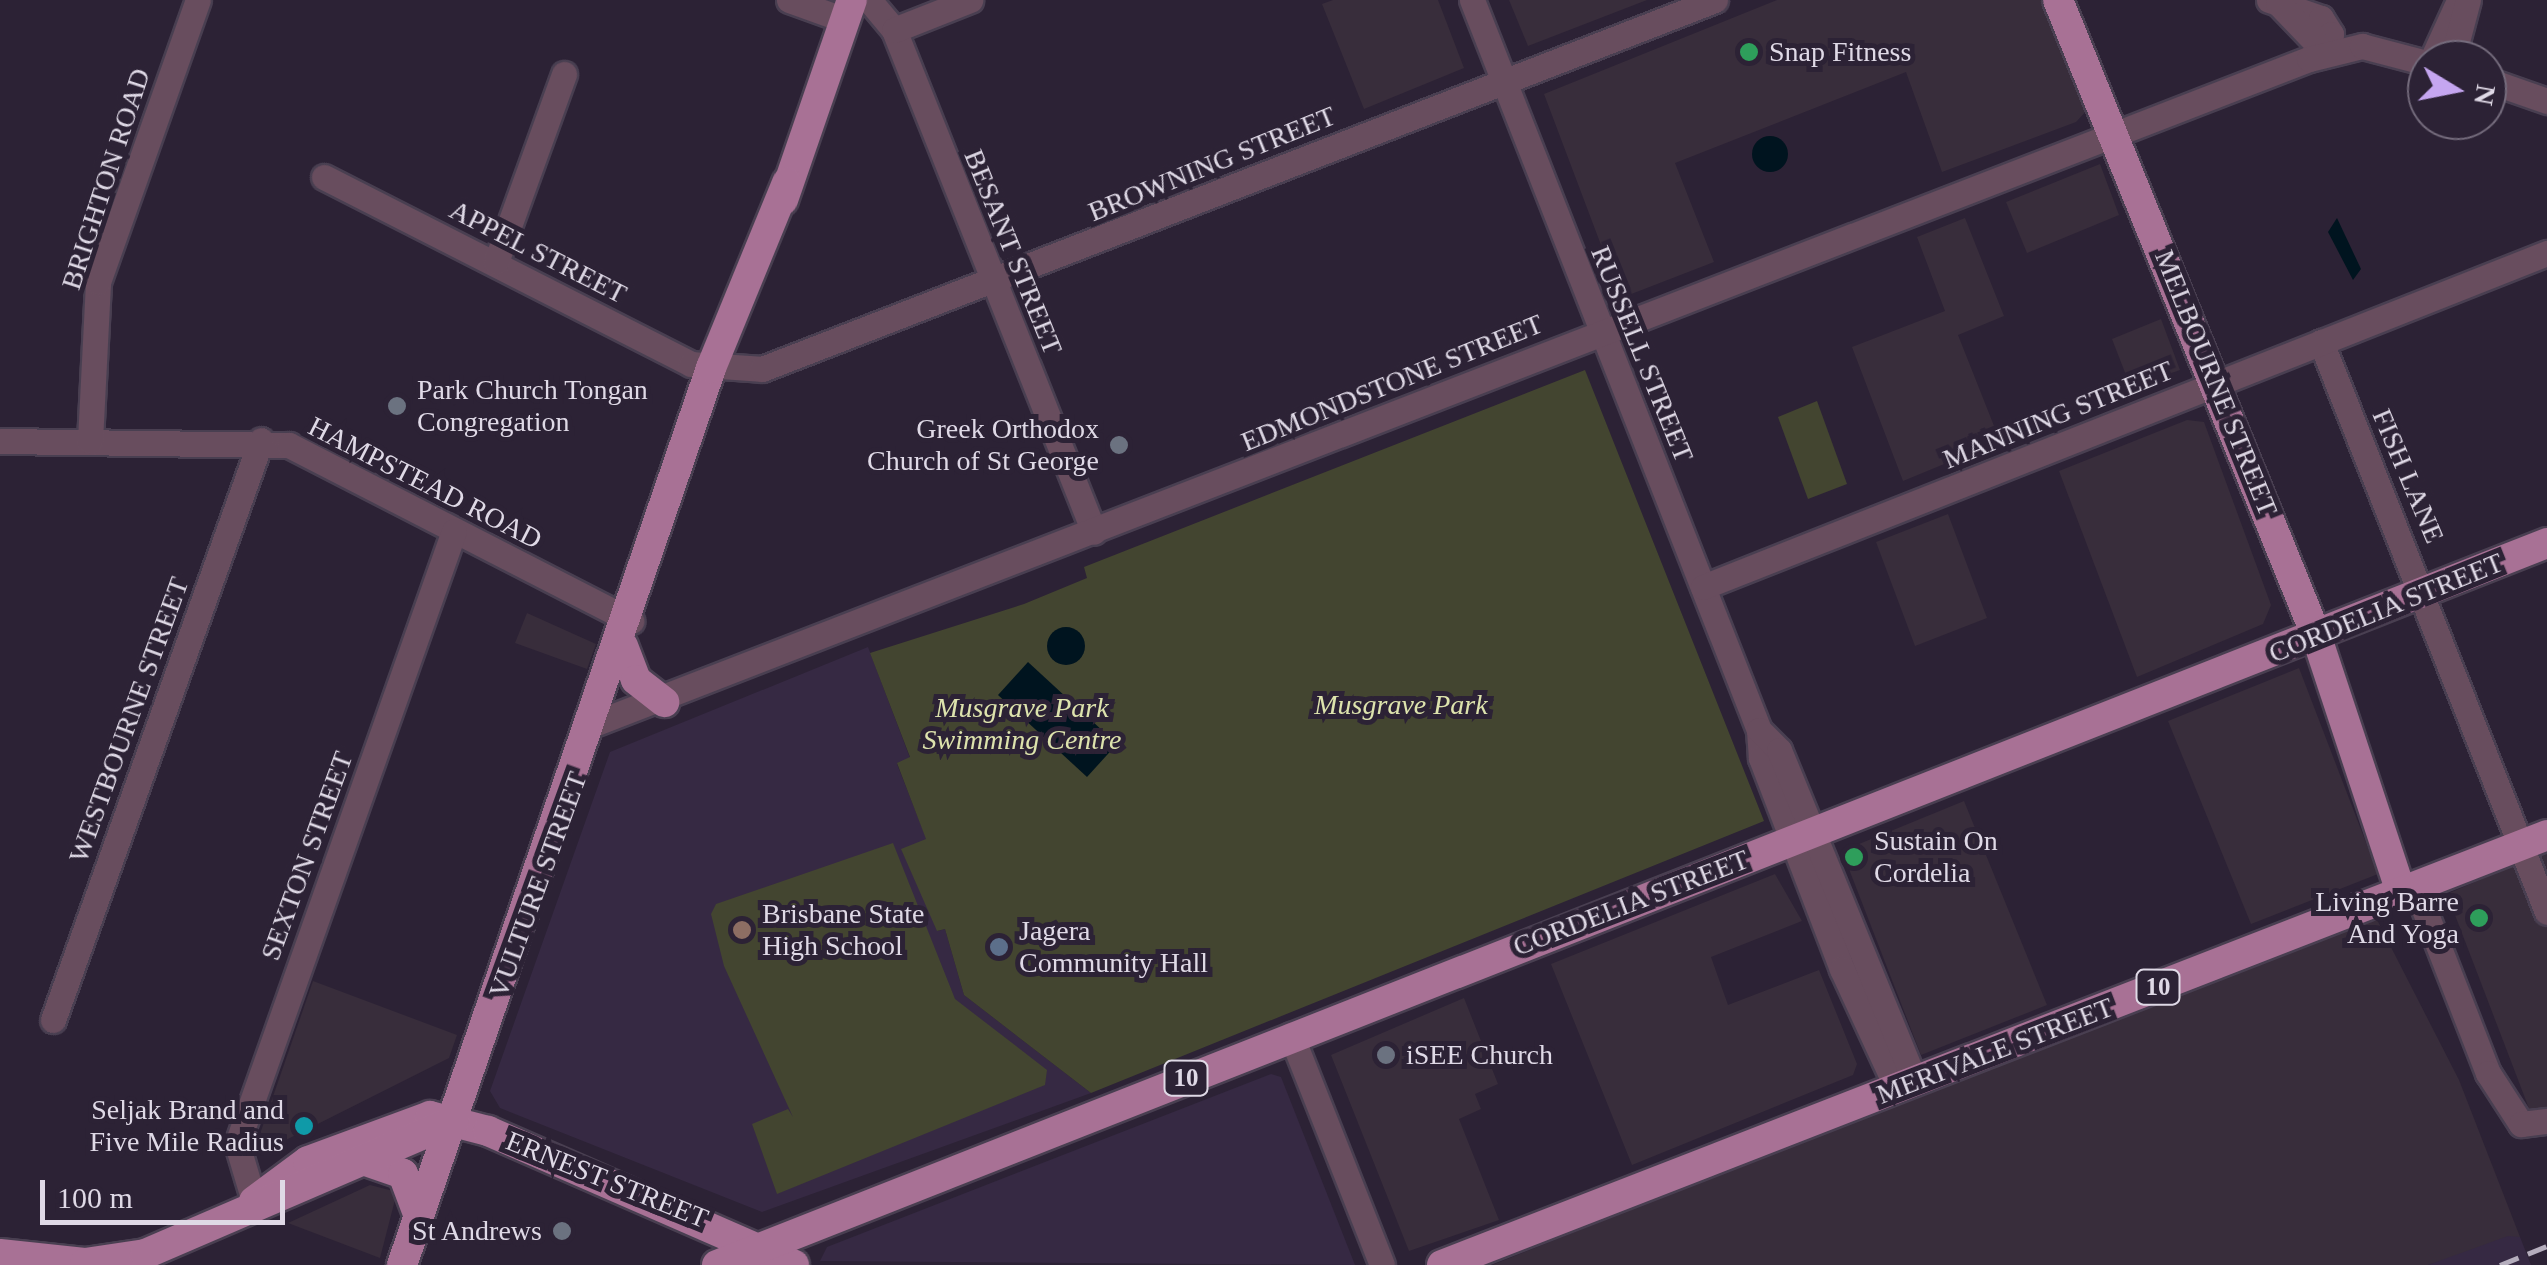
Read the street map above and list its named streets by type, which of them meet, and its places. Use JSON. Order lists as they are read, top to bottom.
{
  "streets": {
    "main road": [
      "MELBOURNE STREET",
      "CORDELIA STREET",
      "VULTURE STREET",
      "10",
      "MERIVALE STREET",
      "ERNEST STREET"
    ],
    "street": [
      "BROWNING STREET",
      "BRIGHTON ROAD",
      "APPEL STREET",
      "BESANT STREET",
      "RUSSELL STREET",
      "EDMONDSTONE STREET",
      "MANNING STREET",
      "FISH LANE",
      "HAMPSTEAD ROAD",
      "WESTBOURNE STREET",
      "SEXTON STREET"
    ]
  },
  "crossings": [
    ["BROWNING STREET", "APPEL STREET"],
    ["BROWNING STREET", "BESANT STREET"],
    ["BROWNING STREET", "RUSSELL STREET"],
    ["BROWNING STREET", "VULTURE STREET"],
    ["BRIGHTON ROAD", "HAMPSTEAD ROAD"],
    ["APPEL STREET", "VULTURE STREET"],
    ["BESANT STREET", "EDMONDSTONE STREET"],
    ["RUSSELL STREET", "EDMONDSTONE STREET"],
    ["RUSSELL STREET", "MANNING STREET"],
    ["RUSSELL STREET", "CORDELIA STREET"],
    ["RUSSELL STREET", "MERIVALE STREET"],
    ["EDMONDSTONE STREET", "MELBOURNE STREET"],
    ["EDMONDSTONE STREET", "VULTURE STREET"],
    ["MELBOURNE STREET", "MANNING STREET"],
    ["MELBOURNE STREET", "CORDELIA STREET"],
    ["MELBOURNE STREET", "MERIVALE STREET"],
    ["MANNING STREET", "FISH LANE"],
    ["FISH LANE", "CORDELIA STREET"],
    ["FISH LANE", "MERIVALE STREET"],
    ["HAMPSTEAD ROAD", "WESTBOURNE STREET"],
    ["HAMPSTEAD ROAD", "SEXTON STREET"],
    ["HAMPSTEAD ROAD", "VULTURE STREET"],
    ["CORDELIA STREET", "ERNEST STREET"],
    ["VULTURE STREET", "ERNEST STREET"]
  ],
  "parks": ["Musgrave Park", "Musgrave Park Swimming Centre"],
  "places": [
    "Snap Fitness",
    "Park Church Tongan Congregation",
    "Greek Orthodox Church of St George",
    "Sustain On Cordelia",
    "Living Barre And Yoga",
    "Brisbane State High School",
    "Jagera Community Hall",
    "iSEE Church",
    "Seljak Brand and Five Mile Radius",
    "St Andrews"
  ],
  "scale_bar": "100 m",
  "north": "right"
}
